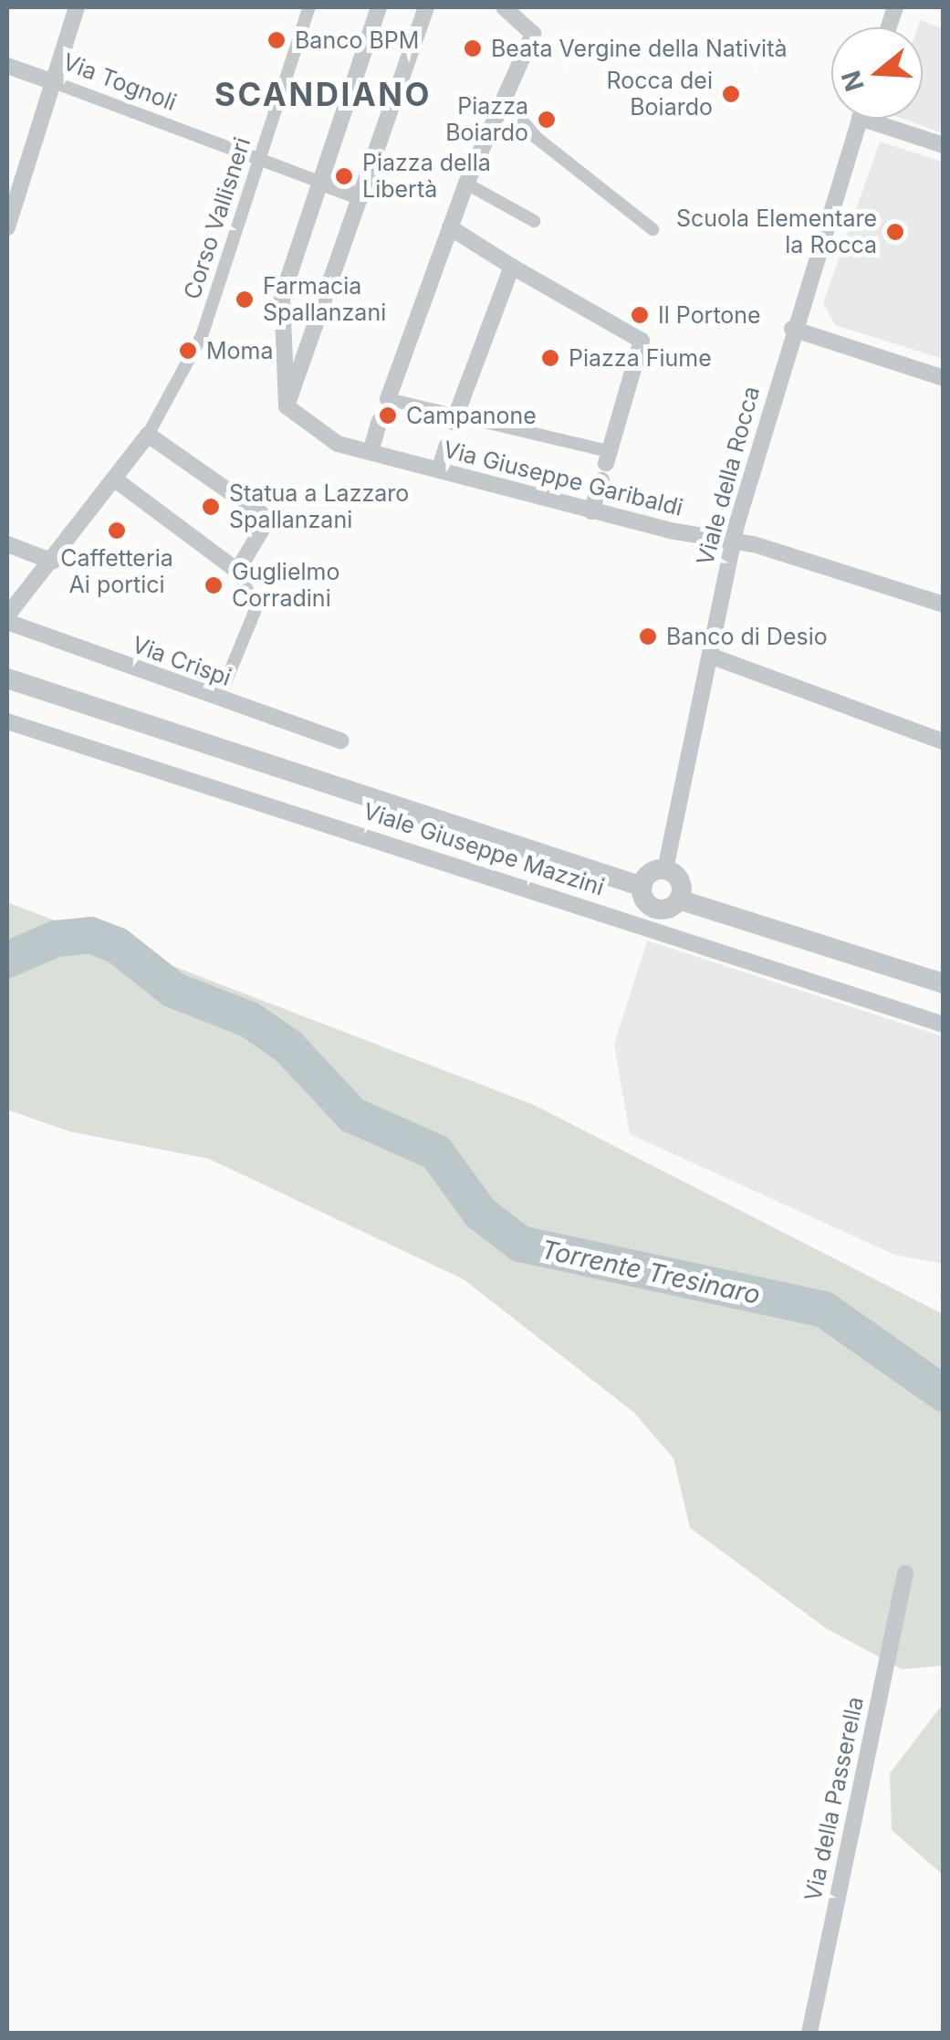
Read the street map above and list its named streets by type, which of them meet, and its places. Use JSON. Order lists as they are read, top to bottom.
{
  "streets": {
    "street": [
      "Via Tognoli",
      "Corso Vallisneri",
      "Viale della Rocca",
      "Via Giuseppe Garibaldi",
      "Via Crispi",
      "Viale Giuseppe Mazzini",
      "Via della Passerella"
    ]
  },
  "crossings": [
    ["Via Tognoli", "Corso Vallisneri"],
    ["Viale della Rocca", "Via Giuseppe Garibaldi"]
  ],
  "districts": ["SCANDIANO"],
  "water": ["Torrente Tresinaro"],
  "places": [
    "Banco BPM",
    "Beata Vergine della Natività",
    "Rocca dei Boiardo",
    "Piazza Boiardo",
    "Piazza della Libertà",
    "Scuola Elementare la Rocca",
    "Farmacia Spallanzani",
    "Il Portone",
    "Moma",
    "Piazza Fiume",
    "Campanone",
    "Statua a Lazzaro Spallanzani",
    "Caffetteria Ai portici",
    "Guglielmo Corradini",
    "Banco di Desio"
  ],
  "north": "left"
}
